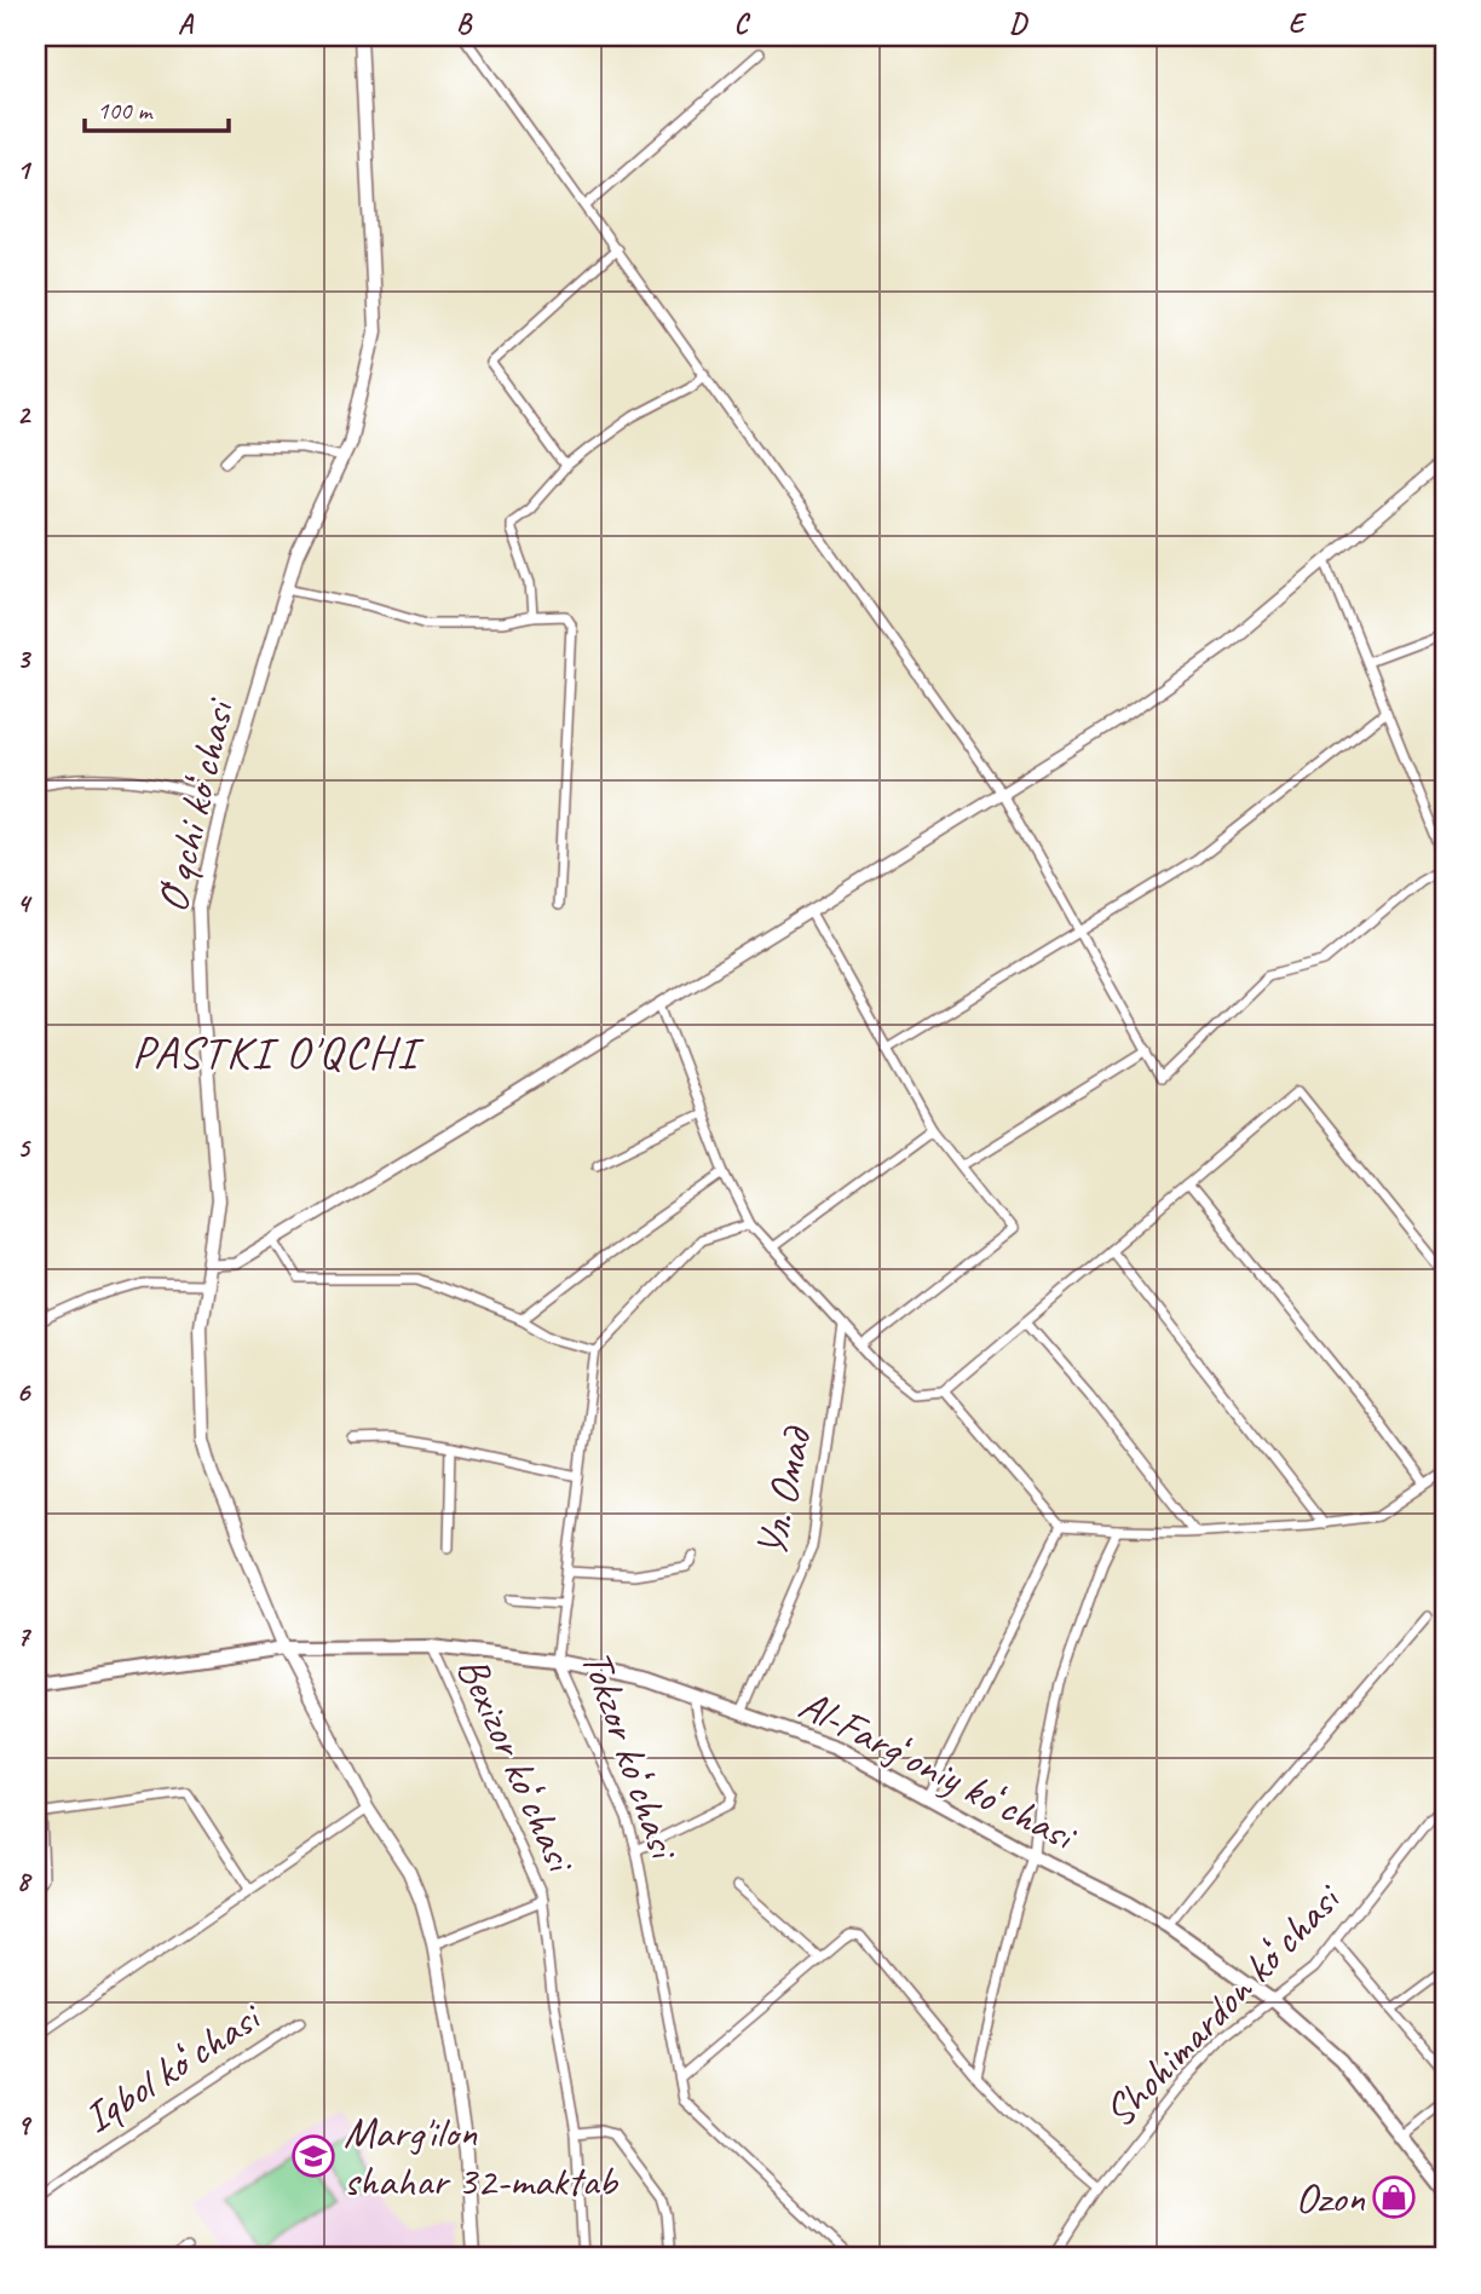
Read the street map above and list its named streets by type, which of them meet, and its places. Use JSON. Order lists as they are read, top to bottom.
{
  "streets": {
    "main road": ["Oʻqchi koʻchasi", "Al-Fargʻoniy koʻchasi"],
    "street": [
      "Ул. Омад",
      "Tokzor koʻchasi",
      "Bexizor koʻchasi",
      "Shohimardon koʻchasi",
      "Iqbol koʻchasi"
    ]
  },
  "crossings": [
    ["Oʻqchi koʻchasi", "Al-Fargʻoniy koʻchasi"],
    ["Ул. Омад", "Al-Fargʻoniy koʻchasi"],
    ["Tokzor koʻchasi", "Al-Fargʻoniy koʻchasi"],
    ["Bexizor koʻchasi", "Al-Fargʻoniy koʻchasi"],
    ["Al-Fargʻoniy koʻchasi", "Shohimardon koʻchasi"]
  ],
  "districts": ["PASTKI O'QCHI"],
  "places": {
    "school or university": ["Marg'ilon shahar 32-maktab"],
    "shop": ["Ozon"]
  },
  "scale_bar": "100 m",
  "grid": {
    "columns": [
      "A",
      "B",
      "C",
      "D",
      "E"
    ],
    "rows": [
      "1",
      "2",
      "3",
      "4",
      "5",
      "6",
      "7",
      "8",
      "9"
    ]
  }
}
